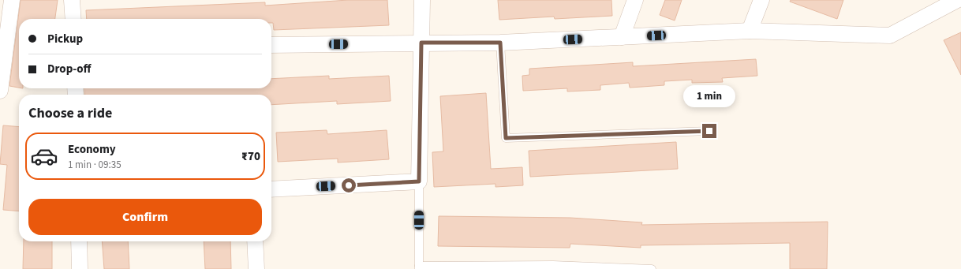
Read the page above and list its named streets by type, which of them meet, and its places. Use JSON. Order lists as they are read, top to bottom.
{
  "page": {
    "banner": ["Pickup", "Drop-off"],
    "bubble": "1 min",
    "heading": "Choose a ride",
    "list": [
      {
        "name": "Economy",
        "note": "1 min · 09:35",
        "value": "₹70"
      }
    ],
    "buttons": "Confirm"
  }
}
